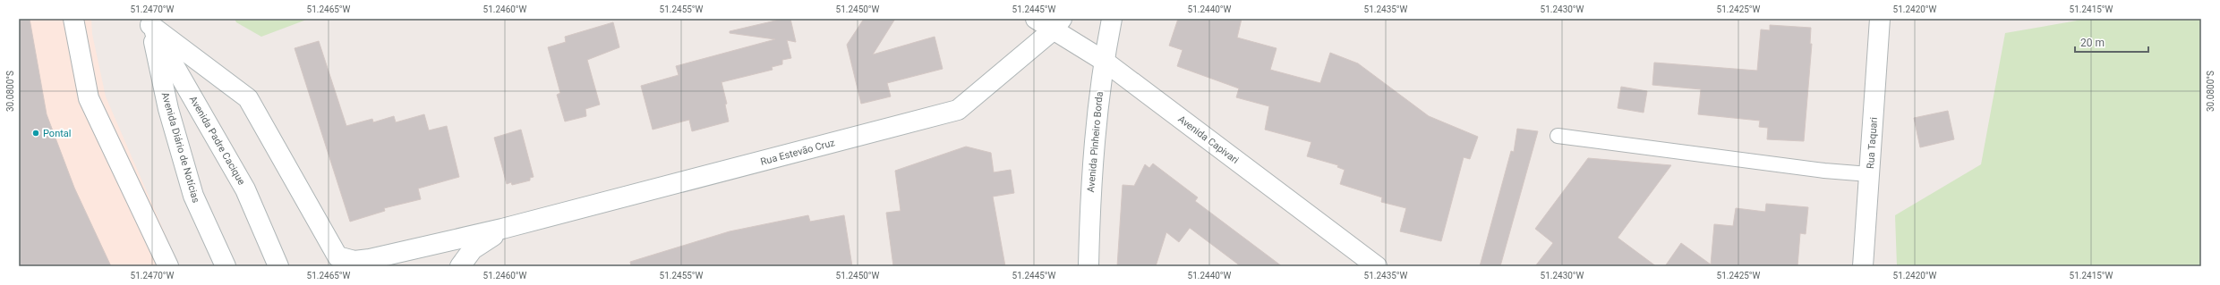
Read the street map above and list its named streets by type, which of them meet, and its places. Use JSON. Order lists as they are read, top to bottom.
{
  "streets": {
    "main road": [
      "Avenida Capivari",
      "Avenida Padre Cacique",
      "Avenida Pinheiro Borda",
      "Rua Taquari",
      "Avenida Diário de Notícias",
      "Rua Estevão Cruz"
    ]
  },
  "crossings": [
    ["Avenida Capivari", "Avenida Pinheiro Borda"],
    ["Avenida Capivari", "Rua Estevão Cruz"],
    ["Avenida Padre Cacique", "Avenida Diário de Notícias"],
    ["Avenida Padre Cacique", "Rua Estevão Cruz"],
    ["Avenida Diário de Notícias", "Rua Estevão Cruz"]
  ],
  "places": ["Pontal"],
  "scale_bar": "20 m",
  "coordinates": [
    "51.2470°W",
    "51.2465°W",
    "51.2460°W",
    "51.2455°W",
    "51.2450°W",
    "51.2445°W",
    "51.2440°W",
    "51.2435°W",
    "51.2430°W",
    "51.2425°W",
    "51.2420°W",
    "51.2415°W",
    "30.0800°S"
  ]
}
